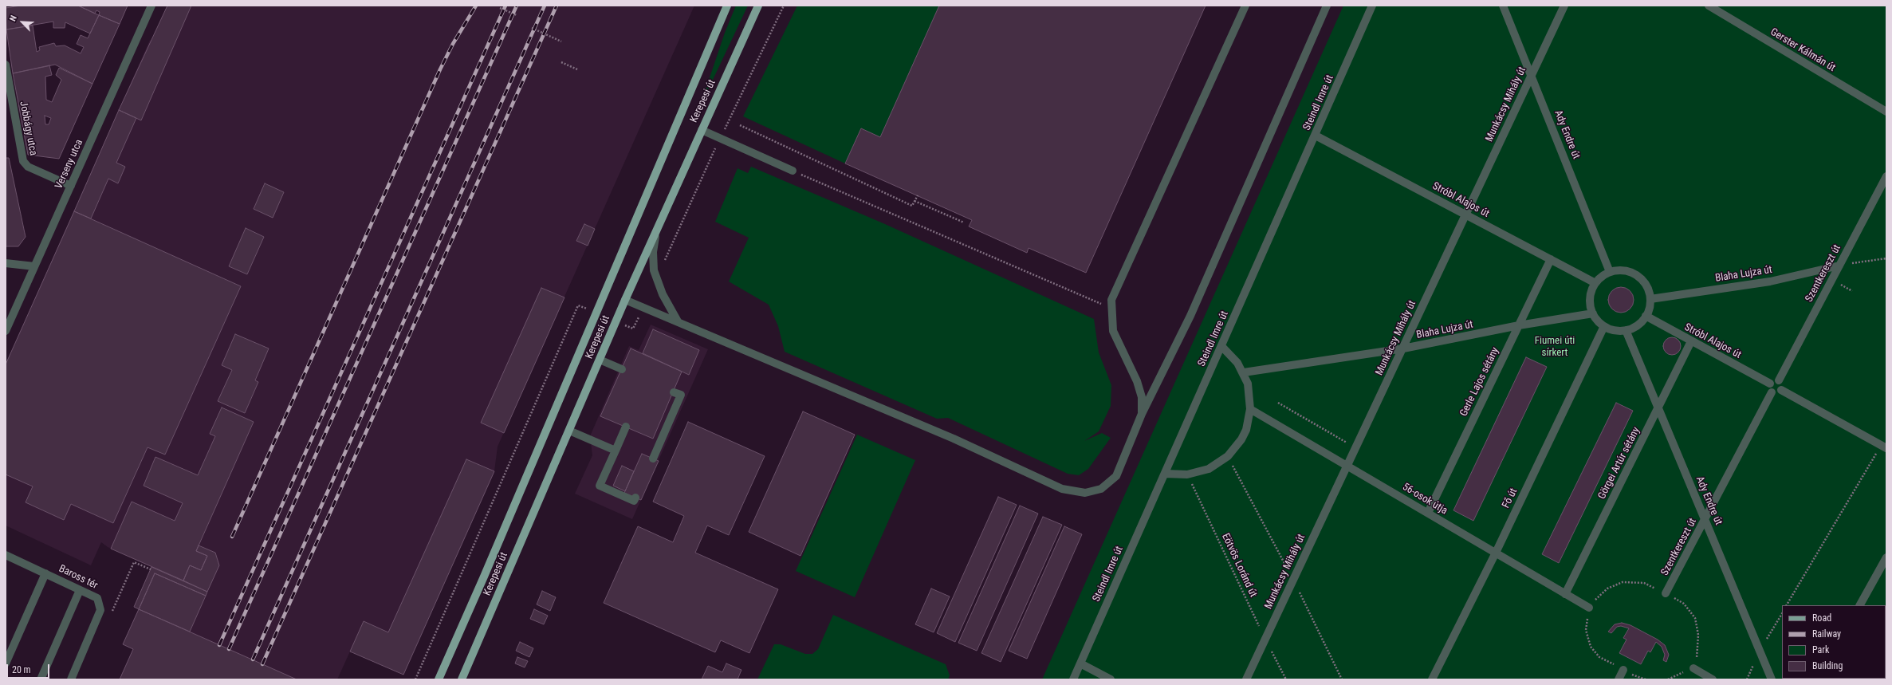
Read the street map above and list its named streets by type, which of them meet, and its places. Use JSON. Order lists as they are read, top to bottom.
{
  "streets": {
    "main road": ["Kerepesi út"],
    "street": [
      "Gerster Kálmán út",
      "Steindl Imre út",
      "Munkácsy Mihály út",
      "Jobbágy utca",
      "Ady Endre út",
      "Verseny utca",
      "Stróbl Alajos út",
      "Szentkereszt út",
      "Blaha Lujza út",
      "Gerle Lajos sétány",
      "Görgei Artúr sétány",
      "Fő út",
      "56-osok útja",
      "Baross tér"
    ],
    "path": ["Eötvös Loránd út"]
  },
  "crossings": [
    ["Steindl Imre út", "Stróbl Alajos út"],
    ["Munkácsy Mihály út", "Ady Endre út"],
    ["Munkácsy Mihály út", "Stróbl Alajos út"],
    ["Munkácsy Mihály út", "Blaha Lujza út"],
    ["Munkácsy Mihály út", "56-osok útja"],
    ["Munkácsy Mihály út", "Eötvös Loránd út"],
    ["Jobbágy utca", "Verseny utca"],
    ["Ady Endre út", "Stróbl Alajos út"],
    ["Ady Endre út", "Szentkereszt út"],
    ["Ady Endre út", "Blaha Lujza út"],
    ["Ady Endre út", "Görgei Artúr sétány"],
    ["Ady Endre út", "Fő út"],
    ["Stróbl Alajos út", "Szentkereszt út"],
    ["Stróbl Alajos út", "Blaha Lujza út"],
    ["Stróbl Alajos út", "Gerle Lajos sétány"],
    ["Stróbl Alajos út", "Görgei Artúr sétány"],
    ["Stróbl Alajos út", "Fő út"],
    ["Szentkereszt út", "Blaha Lujza út"],
    ["Blaha Lujza út", "Gerle Lajos sétány"],
    ["Blaha Lujza út", "Fő út"],
    ["Gerle Lajos sétány", "56-osok útja"],
    ["Görgei Artúr sétány", "56-osok útja"],
    ["Fő út", "56-osok útja"]
  ],
  "parks": ["Fiumei úti sírkert"],
  "legend": [
    "Road",
    "Railway",
    "Park",
    "Building"
  ],
  "scale_bar": "20 m",
  "north": "top left"
}
